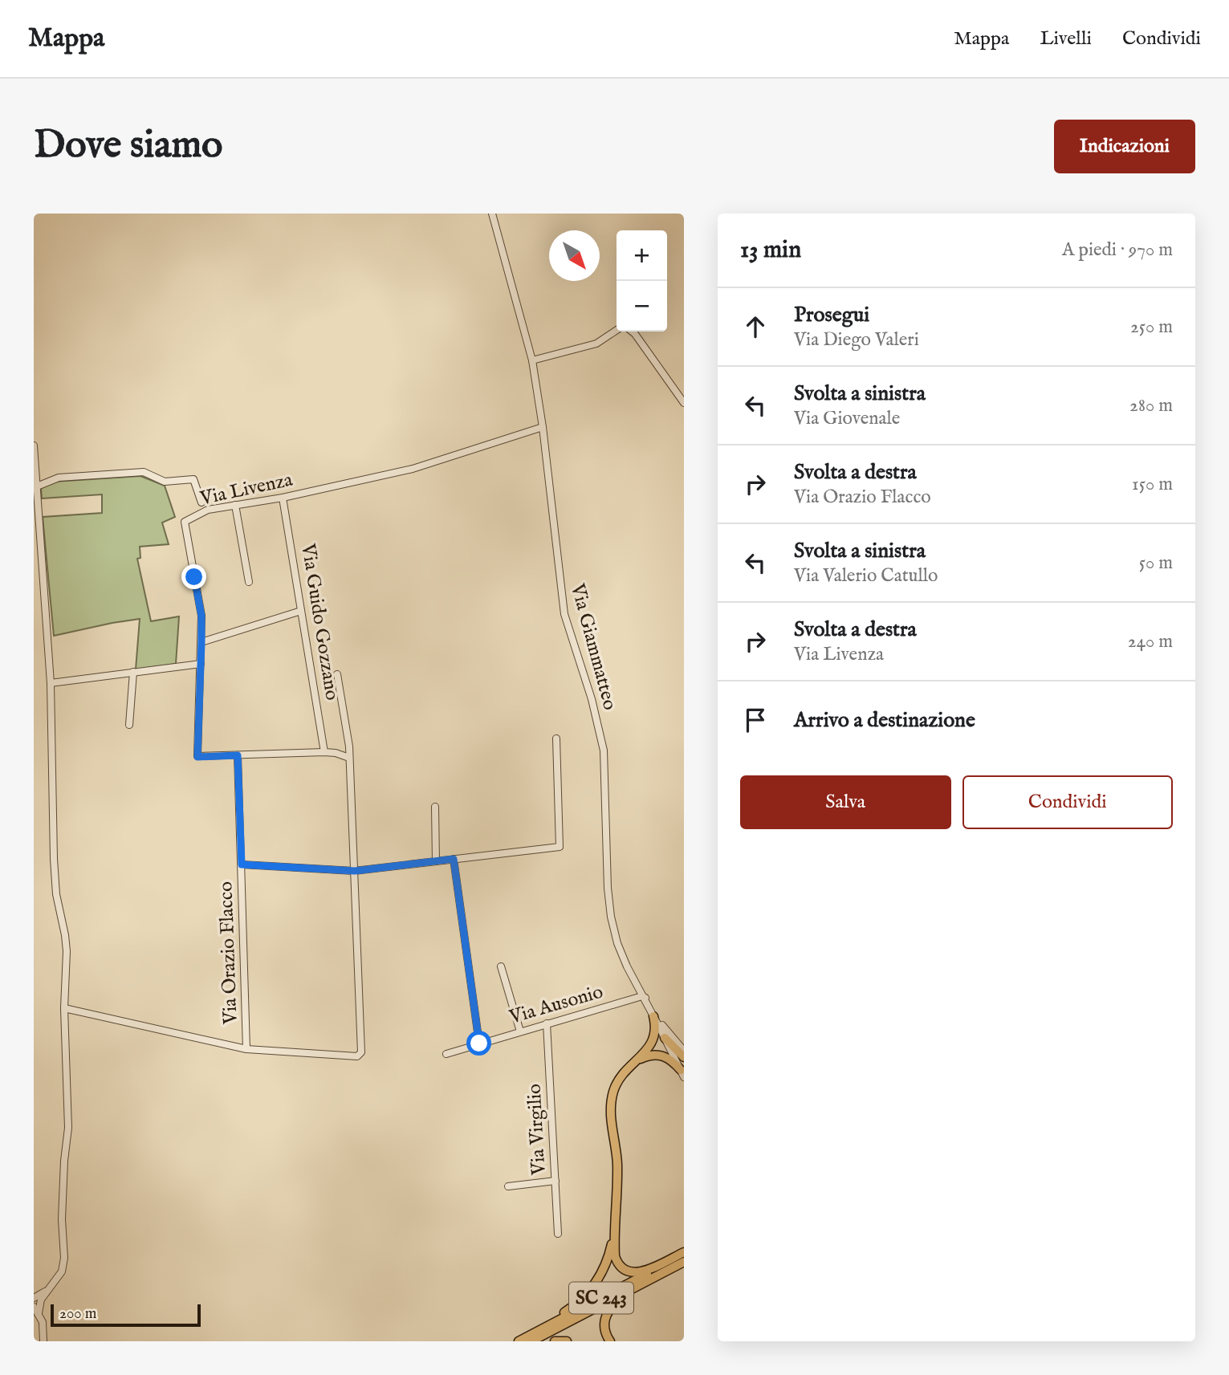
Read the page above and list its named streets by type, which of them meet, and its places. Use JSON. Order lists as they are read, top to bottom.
{
  "streets": {
    "highway": ["SC 243"],
    "street": [
      "Via Livenza",
      "Via Guido Gozzano",
      "Via Giammatteo",
      "Via Orazio Flacco",
      "Via Ausonio",
      "Via Virgilio"
    ]
  },
  "crossings": [
    ["Via Livenza", "Via Guido Gozzano"],
    ["Via Livenza", "Via Giammatteo"],
    ["Via Livenza", "Via Orazio Flacco"],
    ["Via Giammatteo", "Via Ausonio"],
    ["Via Ausonio", "Via Virgilio"]
  ],
  "scale_bar": "200 m",
  "north": "bottom right",
  "page": {
    "header": "Mappa",
    "nav": ["Mappa", "Livelli", "Condividi"],
    "buttons": [
      "Indicazioni",
      ["Salva", "Condividi"]
    ],
    "title": "Dove siamo",
    "heading": ["13 min", "A piedi · 970 m"],
    "map_buttons": ["+", "−"],
    "list": [
      ["Prosegui", "Via Diego Valeri", "250 m"],
      ["Svolta a sinistra", "Via Giovenale", "280 m"],
      ["Svolta a destra", "Via Orazio Flacco", "150 m"],
      ["Svolta a sinistra", "Via Valerio Catullo", "50 m"],
      ["Svolta a destra", "Via Livenza", "240 m"],
      "Arrivo a destinazione"
    ],
    "scale": "200 m"
  }
}
